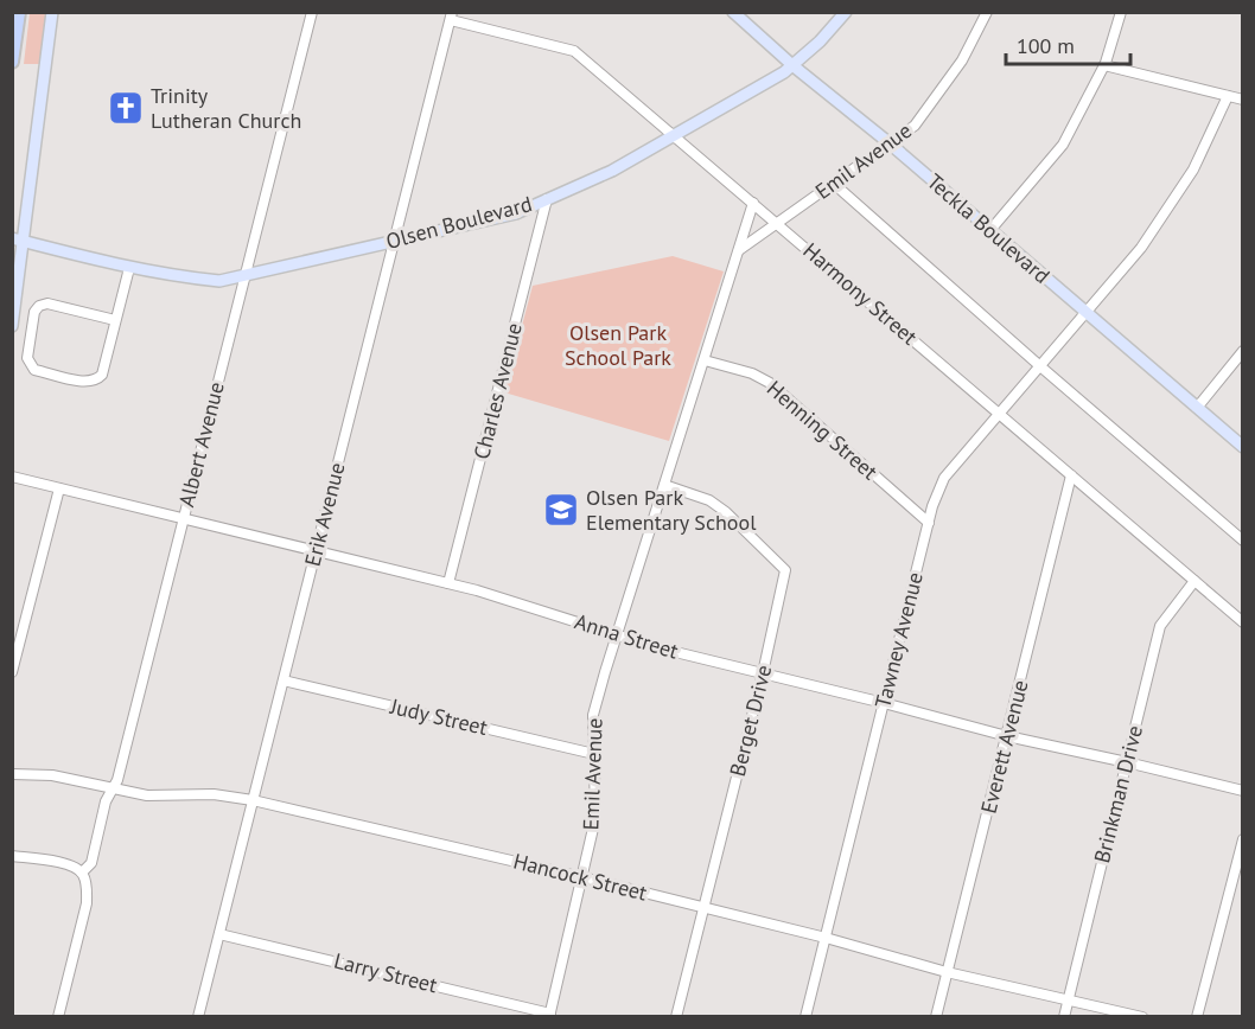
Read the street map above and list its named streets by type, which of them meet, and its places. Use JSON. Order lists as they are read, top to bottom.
{
  "streets": {
    "main road": ["Olsen Boulevard", "Teckla Boulevard"],
    "street": [
      "Emil Avenue",
      "Harmony Street",
      "Charles Avenue",
      "Henning Street",
      "Albert Avenue",
      "Erik Avenue",
      "Anna Street",
      "Tawney Avenue",
      "Judy Street",
      "Berget Drive",
      "Everett Avenue",
      "Brinkman Drive",
      "Hancock Street",
      "Larry Street"
    ]
  },
  "crossings": [
    ["Emil Avenue", "Teckla Boulevard"],
    ["Emil Avenue", "Harmony Street"],
    ["Emil Avenue", "Henning Street"],
    ["Emil Avenue", "Anna Street"],
    ["Emil Avenue", "Judy Street"],
    ["Emil Avenue", "Berget Drive"],
    ["Emil Avenue", "Hancock Street"],
    ["Emil Avenue", "Larry Street"],
    ["Olsen Boulevard", "Teckla Boulevard"],
    ["Olsen Boulevard", "Harmony Street"],
    ["Olsen Boulevard", "Charles Avenue"],
    ["Olsen Boulevard", "Albert Avenue"],
    ["Olsen Boulevard", "Erik Avenue"],
    ["Teckla Boulevard", "Tawney Avenue"],
    ["Harmony Street", "Erik Avenue"],
    ["Harmony Street", "Tawney Avenue"],
    ["Harmony Street", "Everett Avenue"],
    ["Harmony Street", "Brinkman Drive"],
    ["Charles Avenue", "Anna Street"],
    ["Henning Street", "Tawney Avenue"],
    ["Albert Avenue", "Anna Street"],
    ["Albert Avenue", "Hancock Street"],
    ["Erik Avenue", "Anna Street"],
    ["Erik Avenue", "Judy Street"],
    ["Erik Avenue", "Hancock Street"],
    ["Erik Avenue", "Larry Street"],
    ["Anna Street", "Tawney Avenue"],
    ["Anna Street", "Berget Drive"],
    ["Anna Street", "Everett Avenue"],
    ["Anna Street", "Brinkman Drive"],
    ["Tawney Avenue", "Hancock Street"],
    ["Berget Drive", "Hancock Street"],
    ["Everett Avenue", "Hancock Street"],
    ["Brinkman Drive", "Hancock Street"]
  ],
  "parks": ["Olsen Park School Park"],
  "places": {
    "church": ["Trinity Lutheran Church"],
    "school or university": ["Olsen Park Elementary School"]
  },
  "scale_bar": "100 m"
}
